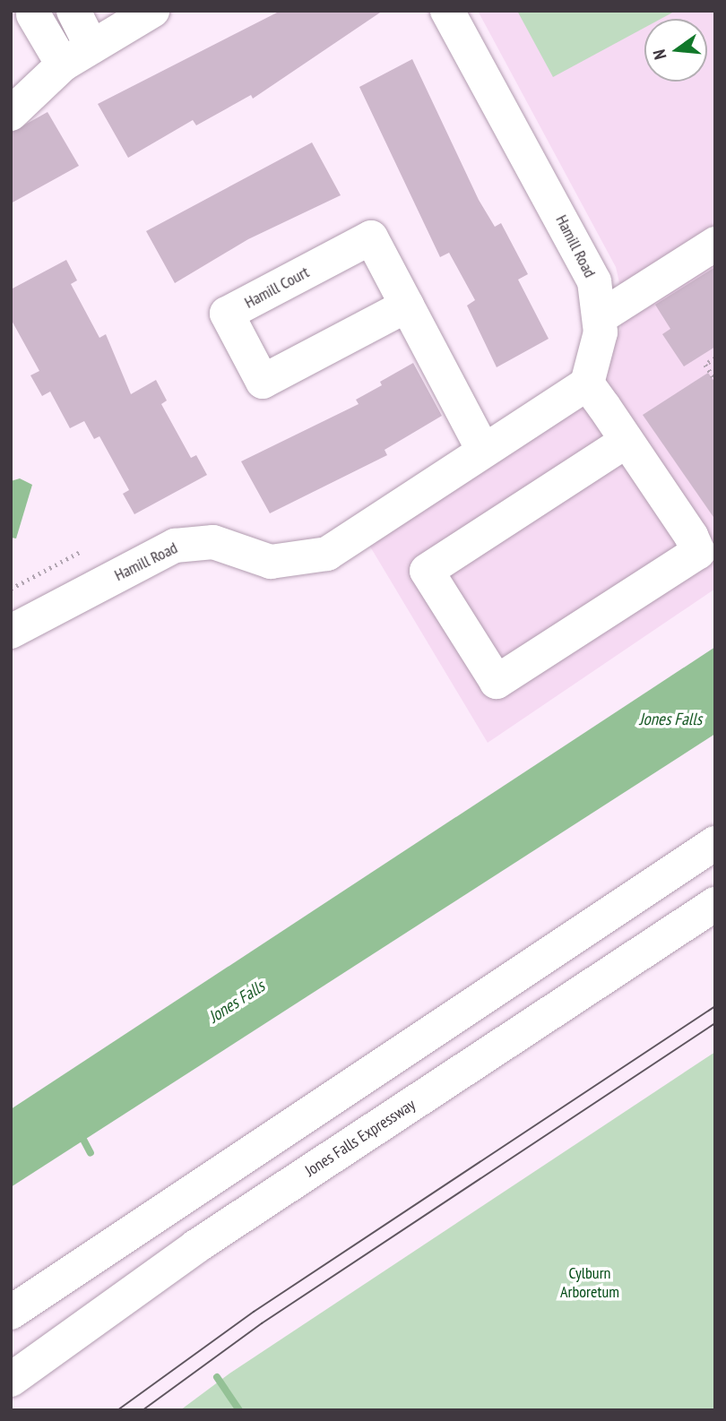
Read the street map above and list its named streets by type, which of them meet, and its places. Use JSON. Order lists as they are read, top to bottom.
{
  "streets": {
    "main road": ["Hamill Road", "Hamill Court", "Jones Falls Expressway"]
  },
  "water": ["Jones Falls"],
  "parks": ["Cylburn Arboretum"],
  "north": "left"
}
